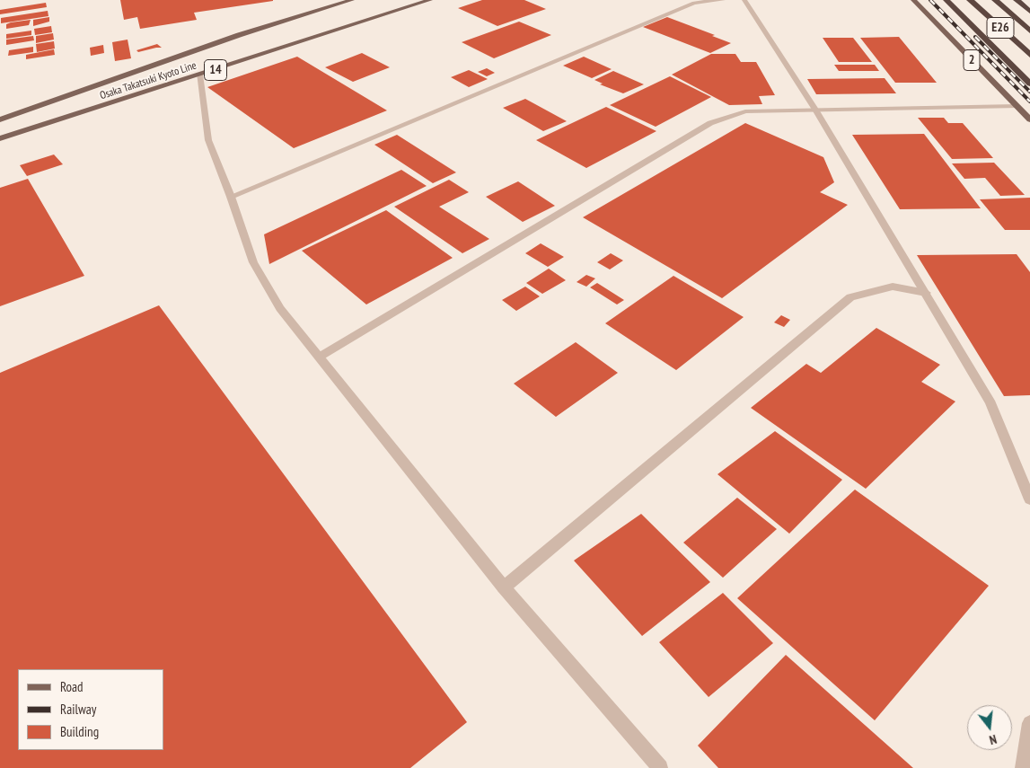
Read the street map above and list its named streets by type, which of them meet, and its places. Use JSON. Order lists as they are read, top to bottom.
{
  "streets": {
    "highway": ["E26"],
    "main road": ["2", "14", "Osaka Takatsuki Kyoto Line"]
  },
  "legend": ["Road", "Railway", "Building"],
  "north": "bottom"
}
